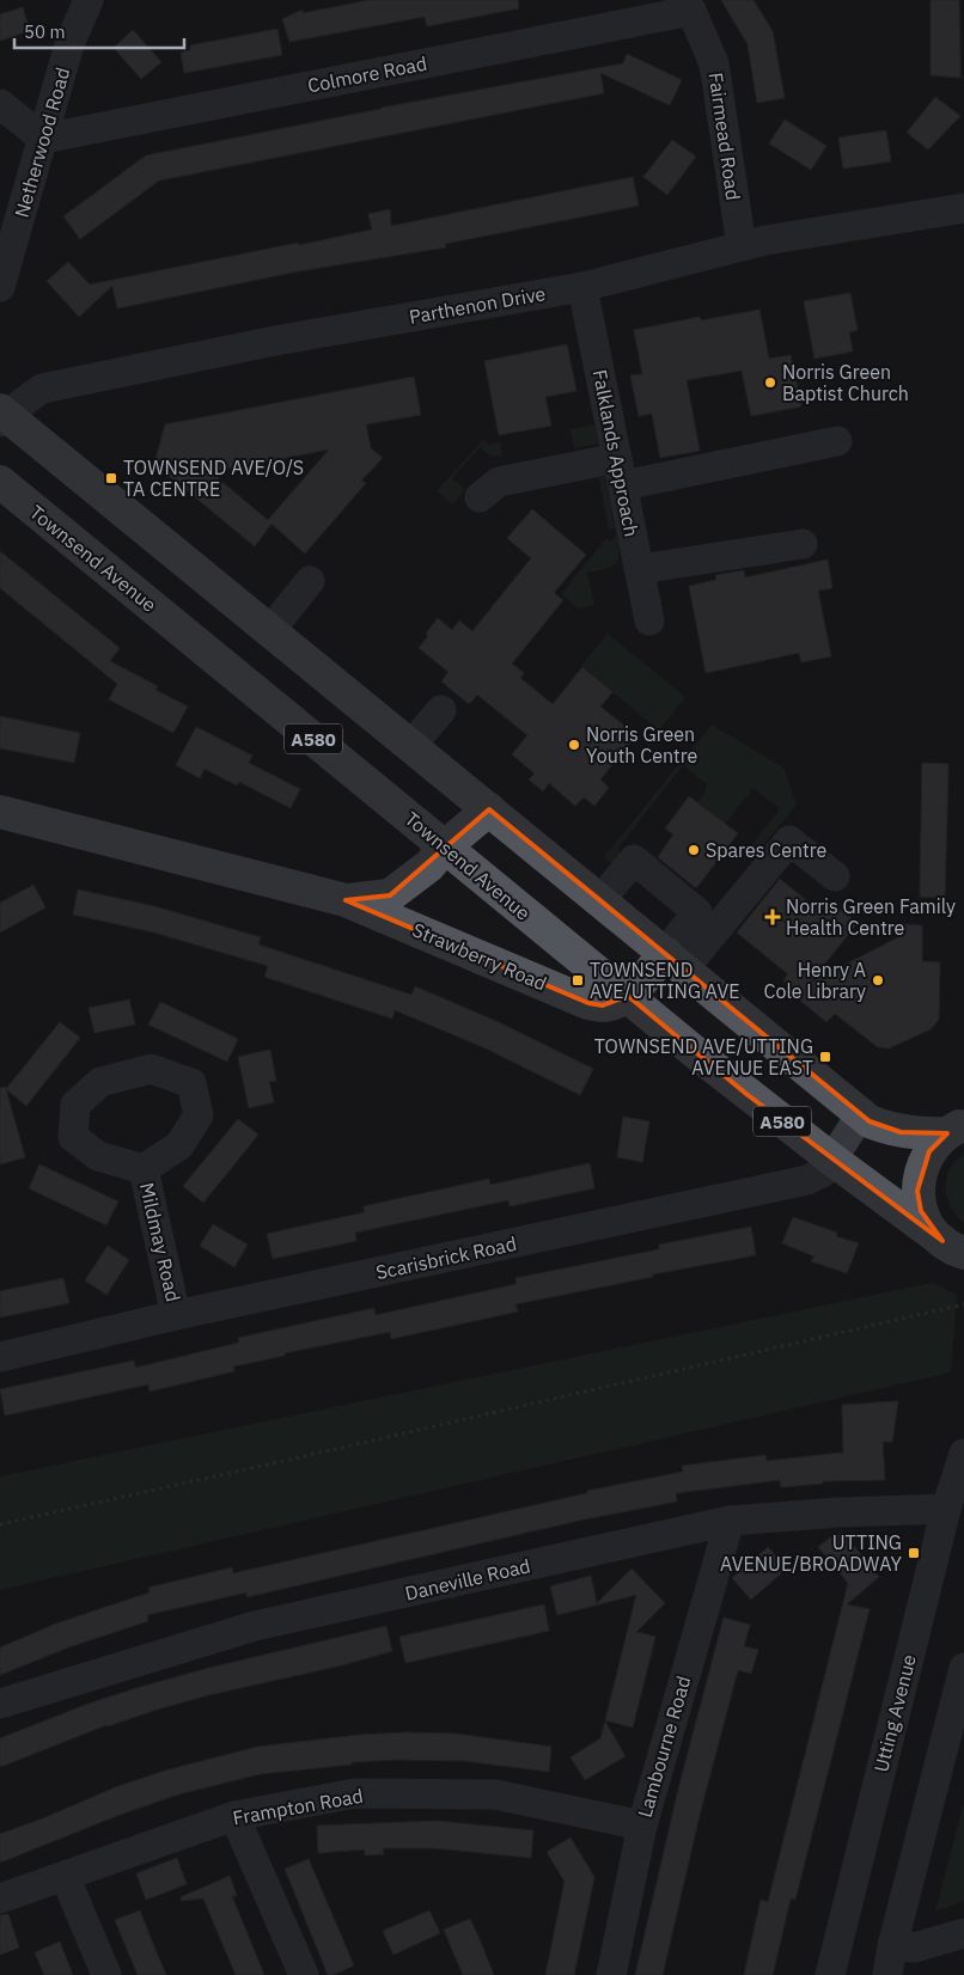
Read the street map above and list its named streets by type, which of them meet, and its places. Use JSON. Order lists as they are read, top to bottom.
{
  "streets": {
    "main road": ["Townsend Avenue", "A580", "Strawberry Road"],
    "street": [
      "Colmore Road",
      "Fairmead Road",
      "Netherwood Road",
      "Parthenon Drive",
      "Falklands Approach",
      "Mildmay Road",
      "Scarisbrick Road",
      "Daneville Road",
      "Utting Avenue",
      "Lambourne Road",
      "Frampton Road"
    ]
  },
  "crossings": [
    ["Colmore Road", "Fairmead Road"],
    ["Colmore Road", "Netherwood Road"],
    ["Fairmead Road", "Parthenon Drive"],
    ["Parthenon Drive", "Falklands Approach"],
    ["Parthenon Drive", "A580"],
    ["Townsend Avenue", "A580"],
    ["Townsend Avenue", "Strawberry Road"],
    ["Townsend Avenue", "Scarisbrick Road"],
    ["A580", "Strawberry Road"],
    ["A580", "Scarisbrick Road"],
    ["Mildmay Road", "Scarisbrick Road"],
    ["Daneville Road", "Utting Avenue"],
    ["Daneville Road", "Lambourne Road"],
    ["Lambourne Road", "Frampton Road"]
  ],
  "places": {
    "other": [
      "Norris Green Baptist Church",
      "Norris Green Youth Centre",
      "Spares Centre",
      "Henry A Cole Library"
    ],
    "transit": [
      "TOWNSEND AVE/O/S TA CENTRE",
      "TOWNSEND AVE/UTTING AVE",
      "TOWNSEND AVE/UTTING AVENUE EAST",
      "UTTING AVENUE/BROADWAY"
    ],
    "health": ["Norris Green Family Health Centre"]
  },
  "scale_bar": "50 m"
}
